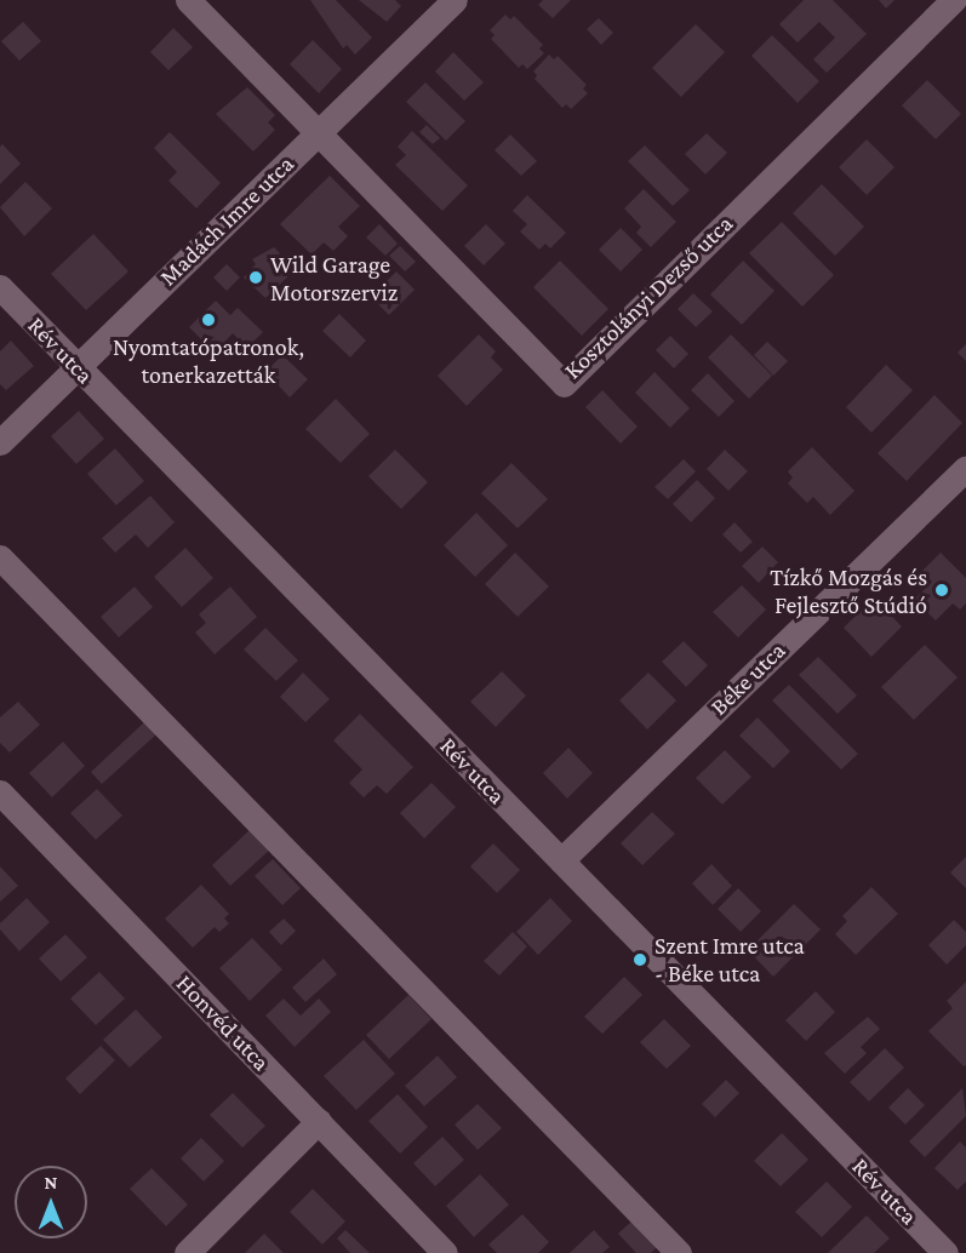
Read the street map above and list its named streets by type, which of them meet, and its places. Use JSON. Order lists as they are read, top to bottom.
{
  "streets": {
    "street": [
      "Madách Imre utca",
      "Kosztolányi Dezső utca",
      "Rév utca",
      "Béke utca",
      "Honvéd utca"
    ]
  },
  "crossings": [
    ["Madách Imre utca", "Kosztolányi Dezső utca"],
    ["Madách Imre utca", "Rév utca"],
    ["Rév utca", "Béke utca"]
  ],
  "places": [
    "Wild Garage Motorszerviz",
    "Nyomtatópatronok, tonerkazetták",
    "Tízkő Mozgás és Fejlesztő Stúdió",
    "Szent Imre utca - Béke utca"
  ],
  "north": "top"
}
